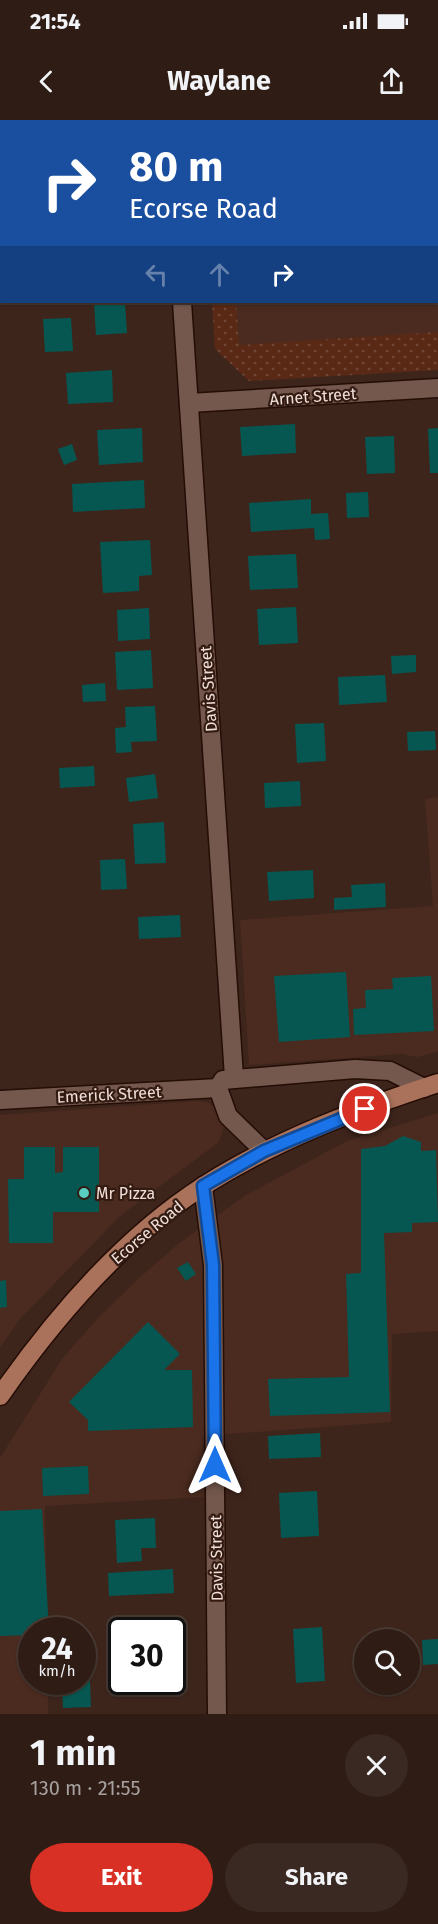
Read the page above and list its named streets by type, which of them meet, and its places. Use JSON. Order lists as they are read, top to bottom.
{
  "streets": {
    "main road": ["Ecorse Road"],
    "street": ["Arnet Street", "Davis Street", "Emerick Street"]
  },
  "crossings": [
    ["Arnet Street", "Davis Street"],
    ["Davis Street", "Emerick Street"],
    ["Davis Street", "Ecorse Road"],
    ["Emerick Street", "Ecorse Road"]
  ],
  "places": ["Mr Pizza"],
  "page": {
    "status": "21:54",
    "header": "Waylane",
    "turn": ["80 m", "Ecorse Road"],
    "speed": "24 km/h",
    "limit": "30",
    "heading": ["1 min", "130 m · 21:55"],
    "buttons": ["Exit", "Share"]
  }
}
